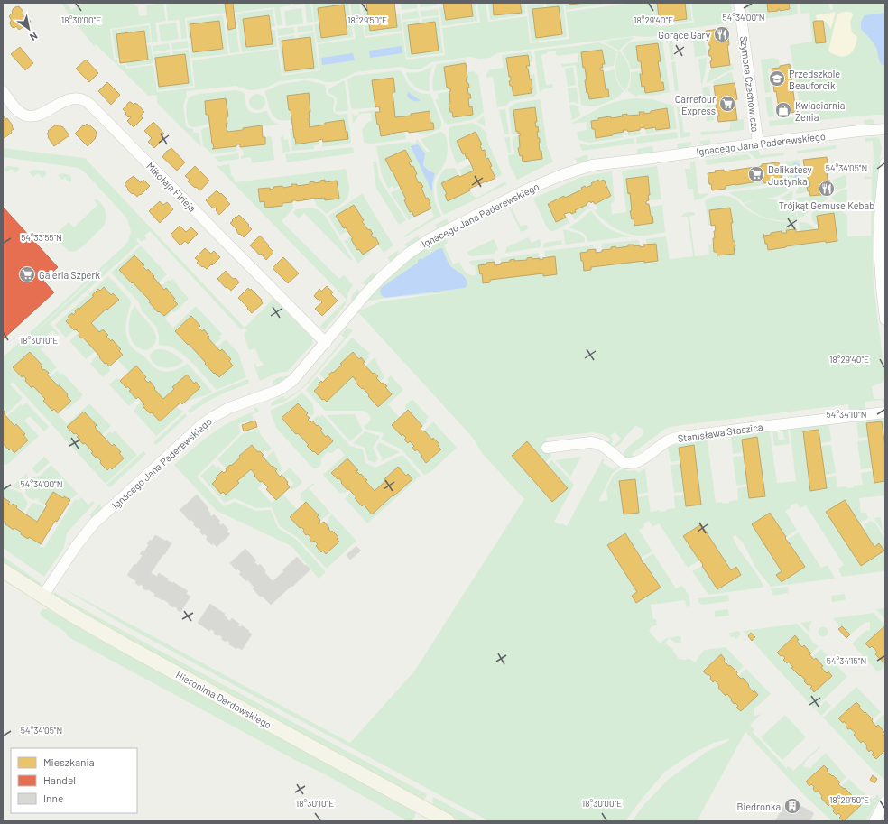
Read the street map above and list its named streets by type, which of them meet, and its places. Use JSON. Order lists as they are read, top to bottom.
{
  "streets": {
    "main road": ["Hieronima Derdowskiego"],
    "street": [
      "Szymona Czechowicza",
      "Ignacego Jana Paderewskiego",
      "Mikołaja Firleja",
      "Stanisława Staszica"
    ]
  },
  "crossings": [
    ["Szymona Czechowicza", "Ignacego Jana Paderewskiego"],
    ["Ignacego Jana Paderewskiego", "Mikołaja Firleja"],
    ["Ignacego Jana Paderewskiego", "Hieronima Derdowskiego"]
  ],
  "places": {
    "restaurant": ["Gorące Gary", "Trójkąt Gemuse Kebab"],
    "school or university": ["Przedszkole Beauforcik"],
    "supermarket": ["Carrefour Express", "Delikatesy Justynka", "Galeria Szperk"],
    "shop": ["Kwiaciarnia Żenia"],
    "building": ["Biedronka"]
  },
  "legend": ["Mieszkania", "Handel", "Inne"],
  "north": "bottom right",
  "coordinates": [
    "54°34'00\"N",
    "18°30'00\"E",
    "18°29'50\"E",
    "18°29'40\"E",
    "54°34'05\"N",
    "54°33'55\"N",
    "18°30'10\"E",
    "54°34'10\"N",
    "54°34'15\"N"
  ]
}
